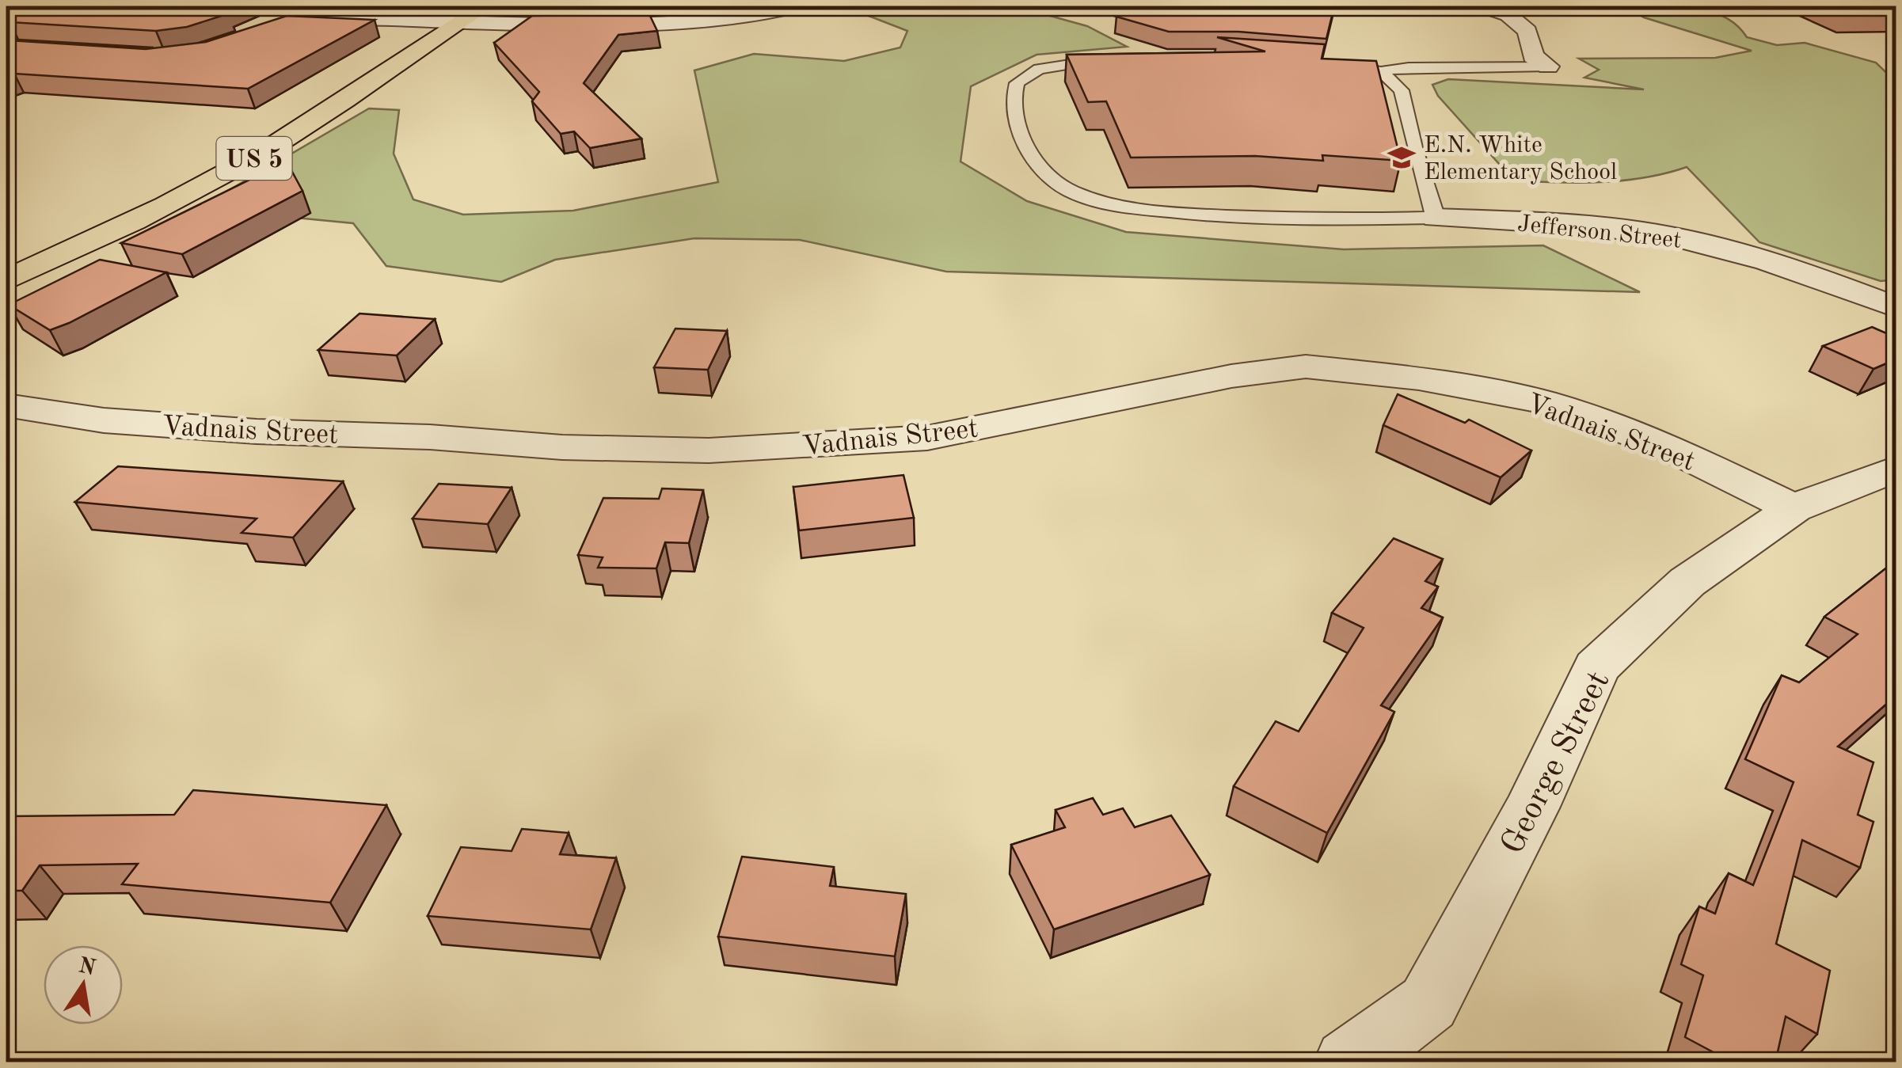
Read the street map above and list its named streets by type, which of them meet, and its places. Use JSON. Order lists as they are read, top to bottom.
{
  "streets": {
    "main road": ["US 5"],
    "street": ["Jefferson Street", "Vadnais Street", "George Street"]
  },
  "crossings": [
    ["Vadnais Street", "George Street"]
  ],
  "places": {
    "school or university": ["E.N. White Elementary School"]
  },
  "north": "top"
}
